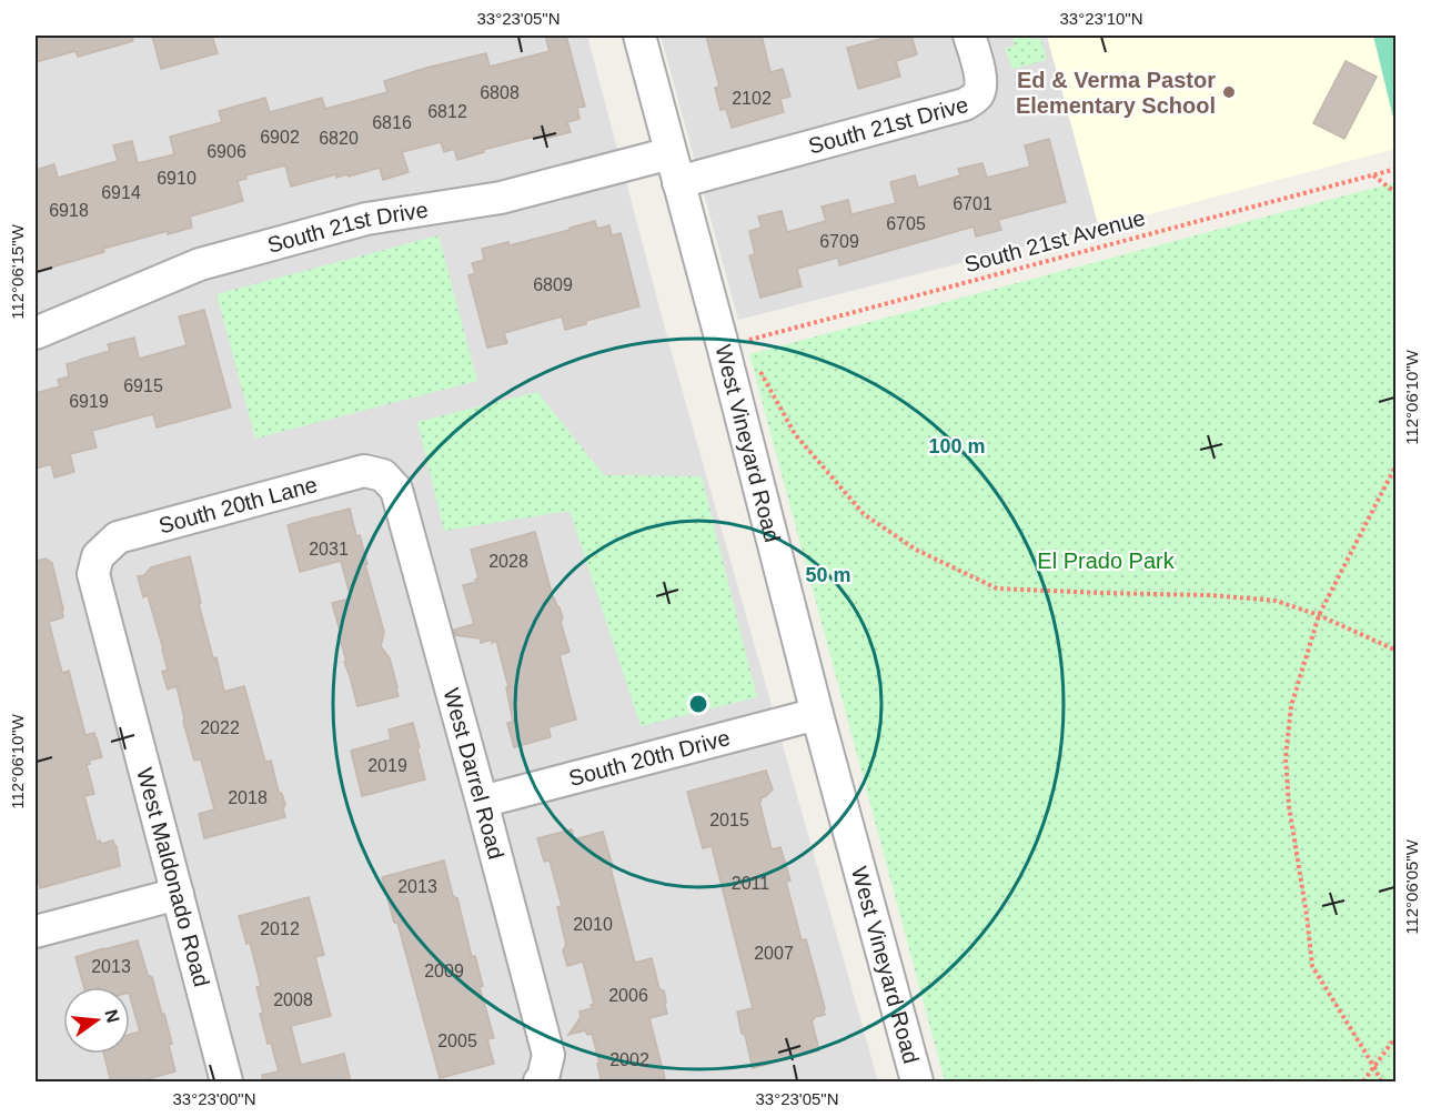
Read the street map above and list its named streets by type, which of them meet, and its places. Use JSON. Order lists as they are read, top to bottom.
{
  "streets": {
    "street": [
      "South 21st Drive",
      "West Vineyard Road",
      "South 20th Lane",
      "South 20th Drive",
      "West Darrel Road",
      "West Maldonado Road"
    ],
    "path": ["South 21st Avenue"]
  },
  "crossings": [
    ["South 21st Drive", "West Vineyard Road"],
    ["West Vineyard Road", "South 20th Drive"],
    ["South 20th Lane", "West Darrel Road"],
    ["South 20th Lane", "West Maldonado Road"],
    ["South 20th Drive", "West Darrel Road"]
  ],
  "parks": ["El Prado Park"],
  "places": ["Ed & Verma Pastor Elementary School"],
  "house_numbers": [
    "6808",
    "2102",
    "6812",
    "6816",
    "6902",
    "6820",
    "6906",
    "6910",
    "6914",
    "6701",
    "6918",
    "6705",
    "6709",
    "6809",
    "6915",
    "6919",
    "2031",
    "2028",
    "2022",
    "2019",
    "2018",
    "2015",
    "2011",
    "2013",
    "2010",
    "2012",
    "2007",
    "2013",
    "2009",
    "2006",
    "2008",
    "2005",
    "2002"
  ],
  "north": "right",
  "coordinates": [
    "33°23'05\"N",
    "33°23'10\"N",
    "112°06'15\"W",
    "112°06'10\"W",
    "112°06'05\"W",
    "33°23'00\"N"
  ],
  "rings": ["100 m", "50 m"]
}
